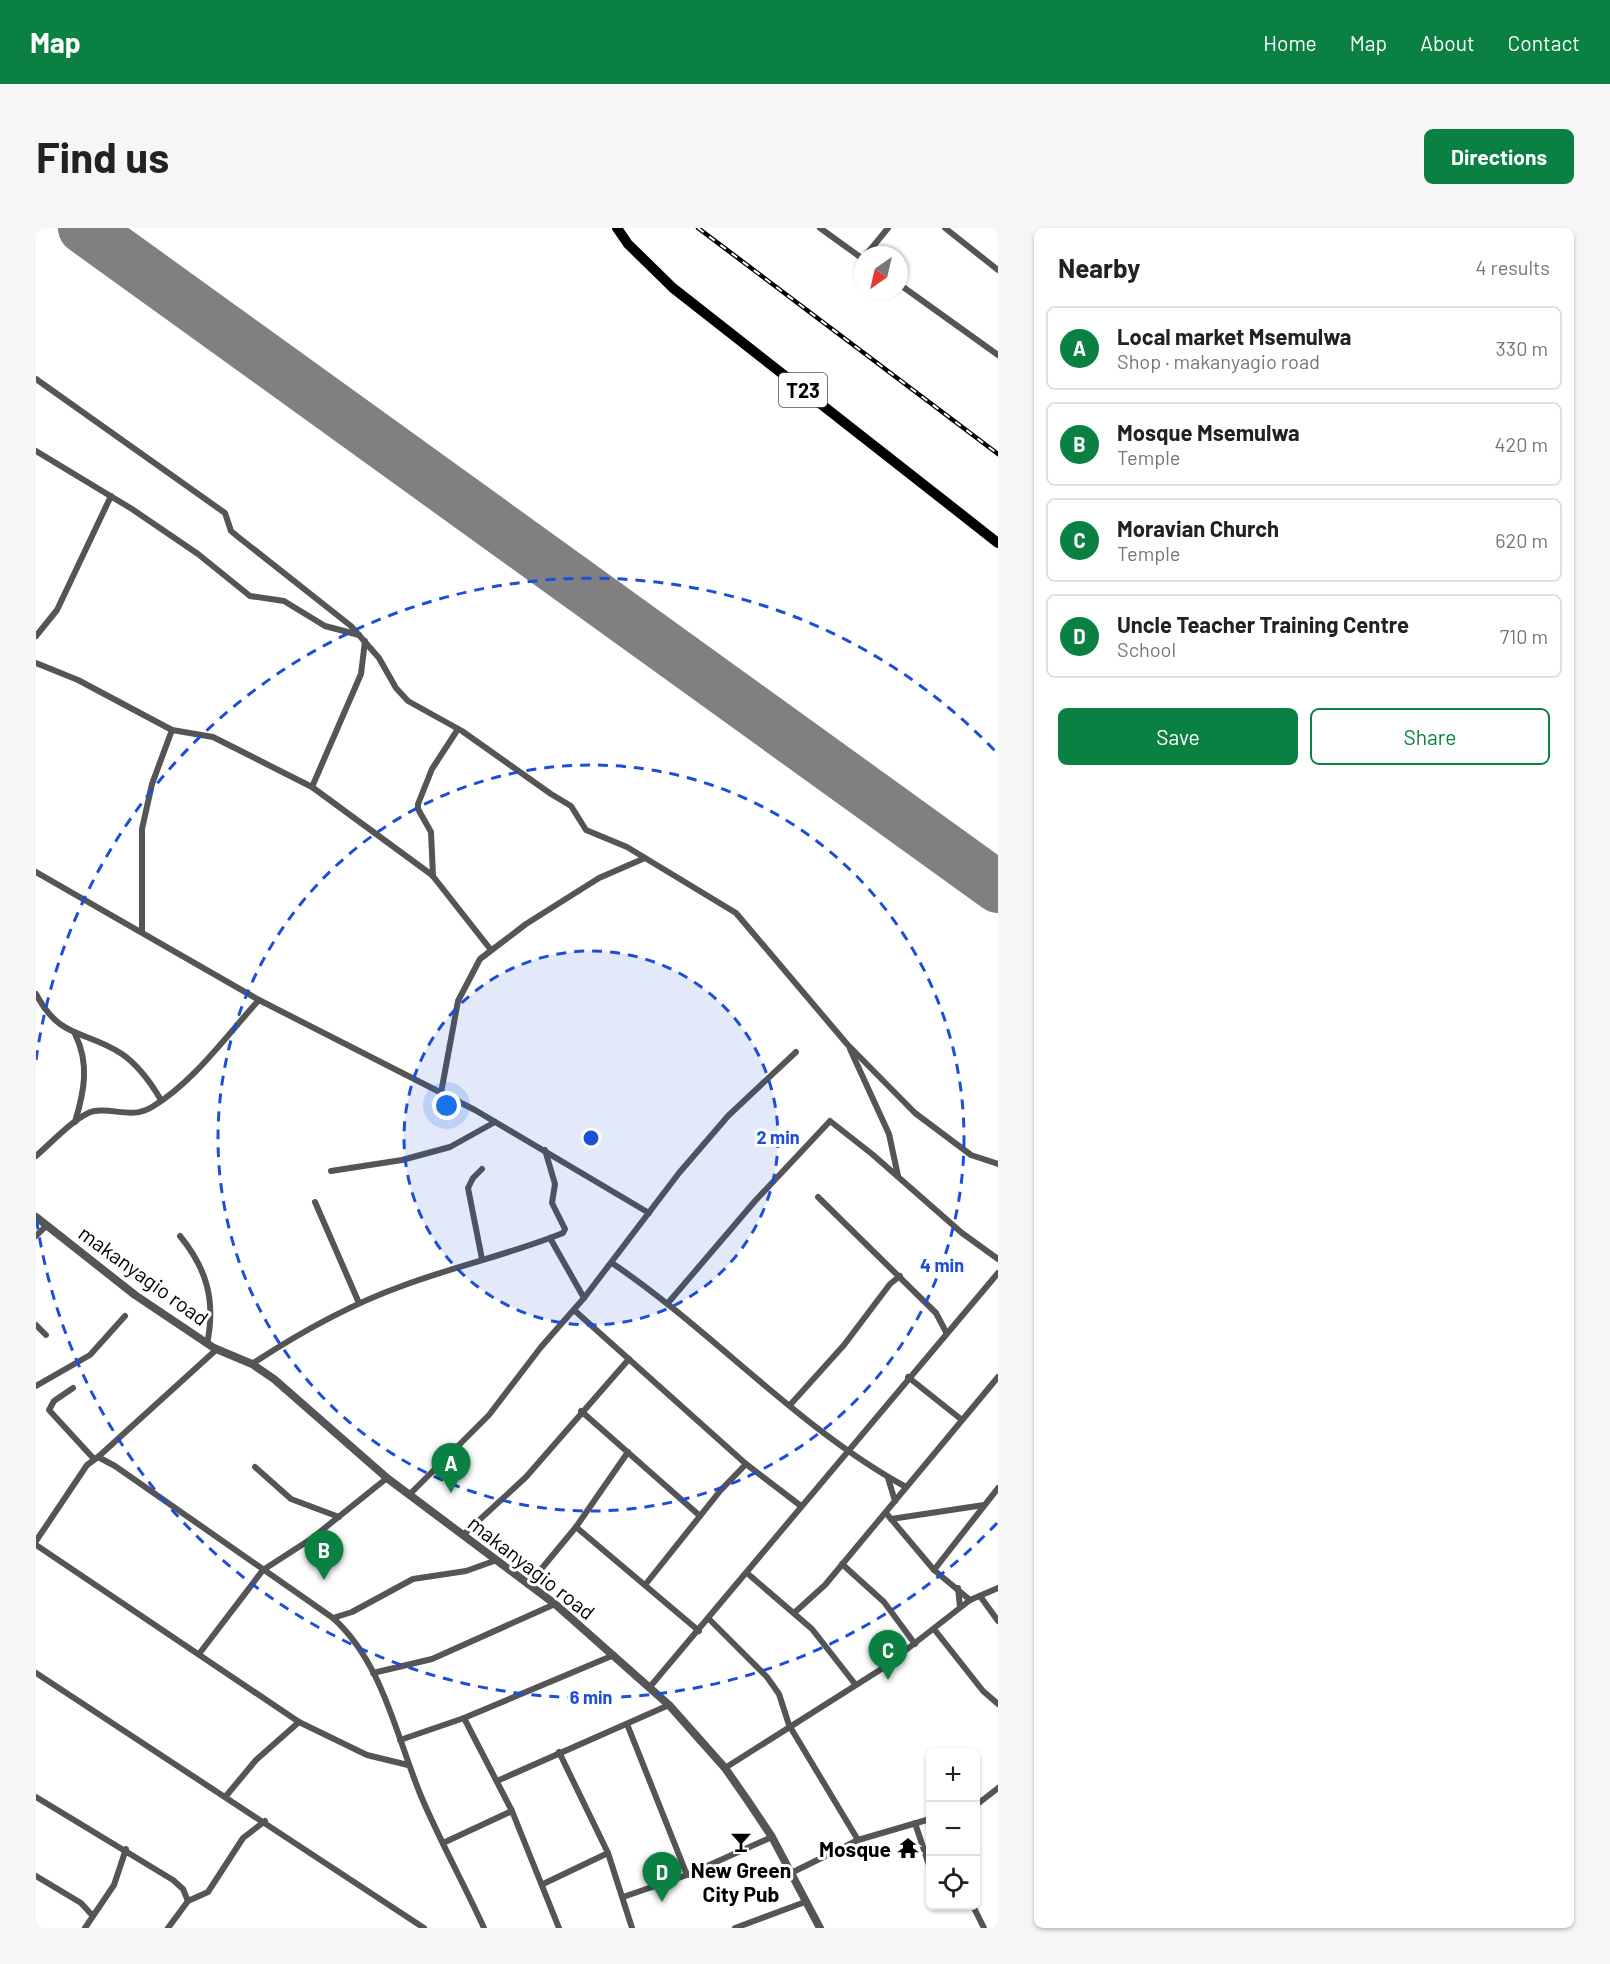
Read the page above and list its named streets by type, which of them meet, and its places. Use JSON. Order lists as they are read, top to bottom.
{
  "streets": {
    "main road": ["T23"],
    "street": ["makanyagio road"]
  },
  "places": {
    "bar": ["New Green City Pub"],
    "temple": ["Mosque"]
  },
  "north": "bottom left",
  "page": {
    "header": "Map",
    "nav": [
      "Home",
      "Map",
      "About",
      "Contact"
    ],
    "buttons": [
      "Directions",
      ["Save", "Share"]
    ],
    "title": "Find us",
    "heading": ["Nearby", "4 results"],
    "list": [
      {
        "mark": "A",
        "name": "Local market Msemulwa",
        "note": "Shop · makanyagio road",
        "value": "330 m"
      },
      {
        "mark": "B",
        "name": "Mosque Msemulwa",
        "note": "Temple",
        "value": "420 m"
      },
      {
        "mark": "C",
        "name": "Moravian Church",
        "note": "Temple",
        "value": "620 m"
      },
      {
        "mark": "D",
        "name": "Uncle Teacher Training Centre",
        "note": "School",
        "value": "710 m"
      }
    ],
    "pins": [
      "A",
      "B",
      "C",
      "D"
    ],
    "map_buttons": ["+", "−"]
  },
  "rings": ["2 min", "4 min", "6 min"]
}
